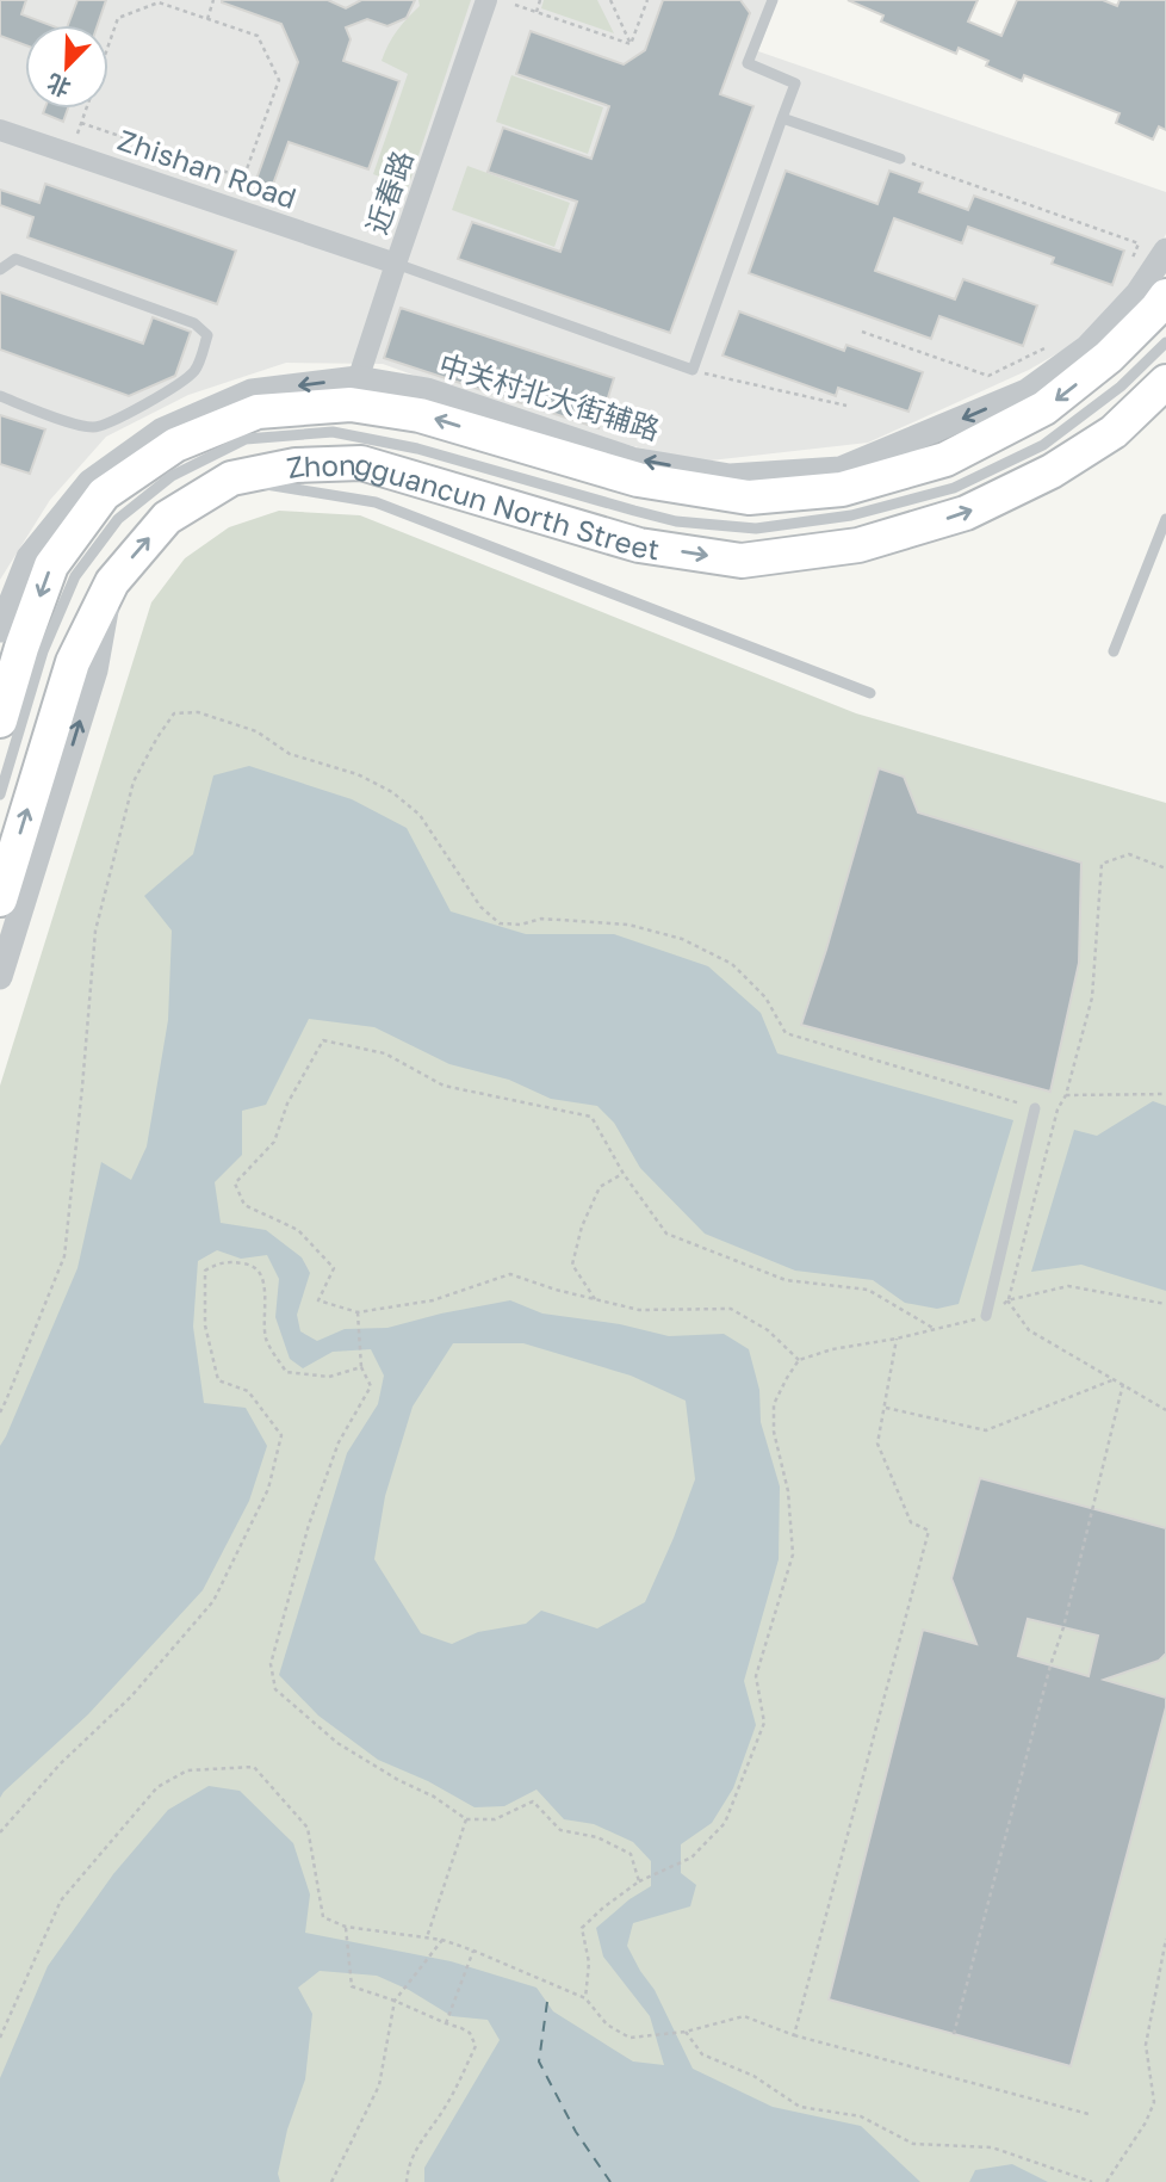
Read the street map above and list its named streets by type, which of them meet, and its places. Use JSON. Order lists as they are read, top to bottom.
{
  "streets": {
    "main road": ["Zhongguancun North Street"],
    "street": ["Zhishan Road", "近春路", "中关村北大街辅路"]
  },
  "crossings": [
    ["Zhishan Road", "近春路"],
    ["近春路", "中关村北大街辅路"]
  ],
  "one_way": ["中关村北大街辅路", "Zhongguancun North Street"],
  "north": "bottom left"
}
